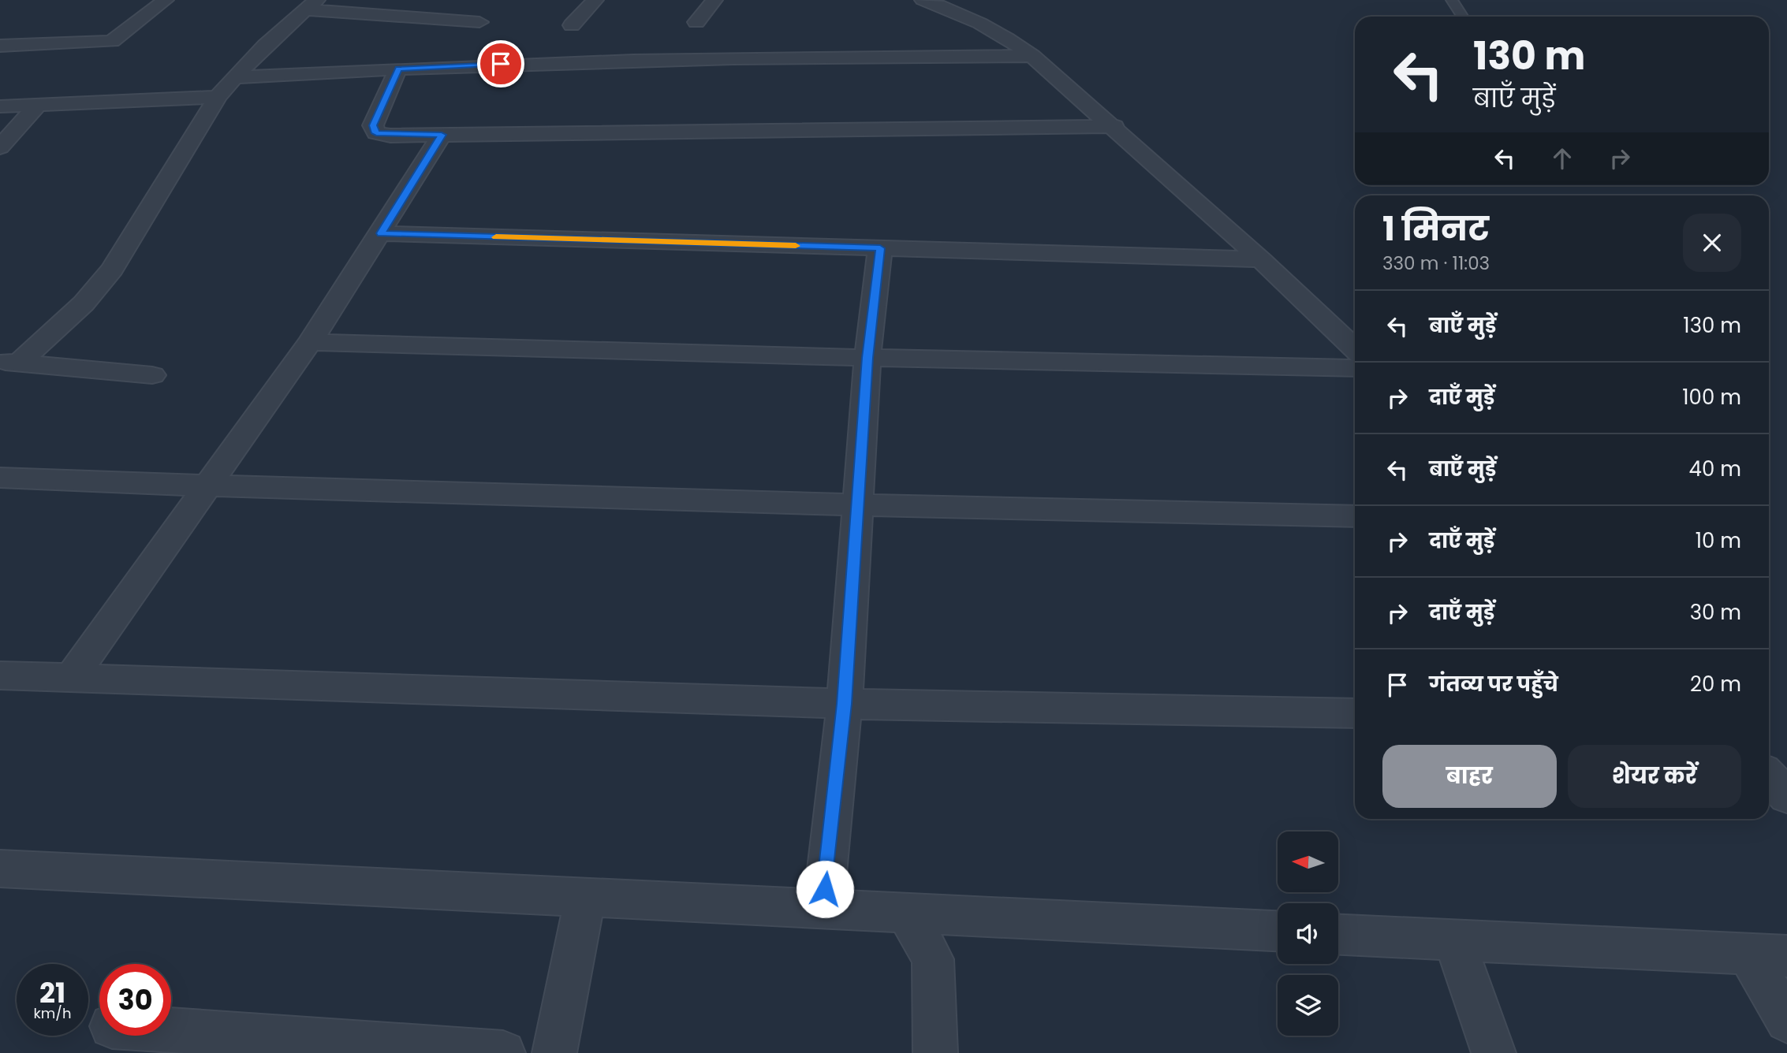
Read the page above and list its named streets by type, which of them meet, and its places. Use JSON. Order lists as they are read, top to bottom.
{
  "north": "left",
  "page": {
    "turn": ["130 m", "बाएँ मुड़ें"],
    "heading": ["1 मिनट", "330 m · 11:03"],
    "list": [
      {
        "name": "बाएँ मुड़ें",
        "value": "130 m"
      },
      {
        "name": "दाएँ मुड़ें",
        "value": "100 m"
      },
      {
        "name": "बाएँ मुड़ें",
        "value": "40 m"
      },
      {
        "name": "दाएँ मुड़ें",
        "value": "10 m"
      },
      {
        "name": "दाएँ मुड़ें",
        "value": "30 m"
      },
      {
        "name": "गंतव्य पर पहुँचे",
        "value": "20 m"
      }
    ],
    "buttons": ["बाहर", "शेयर करें"],
    "speed": "21 km/h",
    "limit": "30"
  }
}
